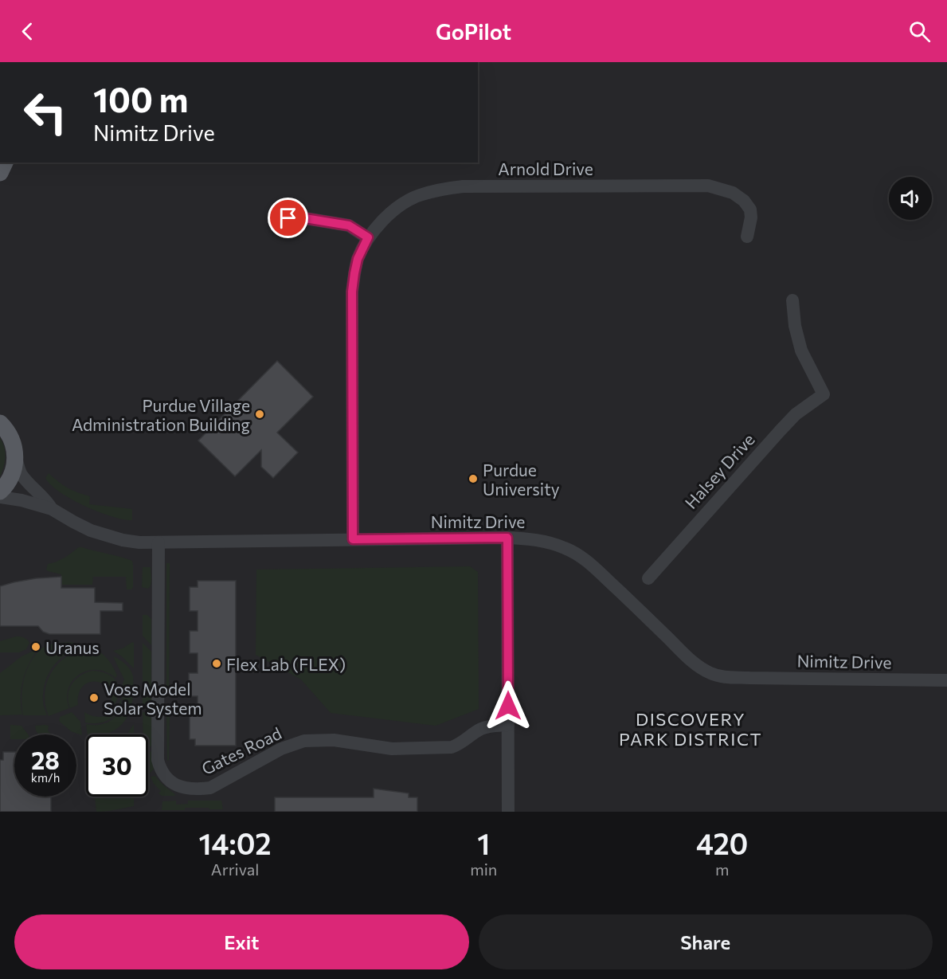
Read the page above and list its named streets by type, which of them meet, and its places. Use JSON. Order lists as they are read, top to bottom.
{
  "streets": {
    "street": [
      "Arnold Drive",
      "Halsey Drive",
      "Nimitz Drive",
      "Gates Road"
    ]
  },
  "crossings": [
    ["Arnold Drive", "Nimitz Drive"],
    ["Nimitz Drive", "Gates Road"]
  ],
  "districts": ["DISCOVERY PARK DISTRICT"],
  "places": [
    "Purdue Village Administration Building",
    "Purdue University",
    "Uranus",
    "Flex Lab (FLEX)",
    "Voss Model Solar System"
  ],
  "page": {
    "header": "GoPilot",
    "turn": ["100 m", "Nimitz Drive"],
    "speed": "28 km/h",
    "limit": "30",
    "eta": [
      "14:02",
      "Arrival",
      "1",
      "min",
      "420",
      "m"
    ],
    "buttons": ["Exit", "Share"]
  }
}
